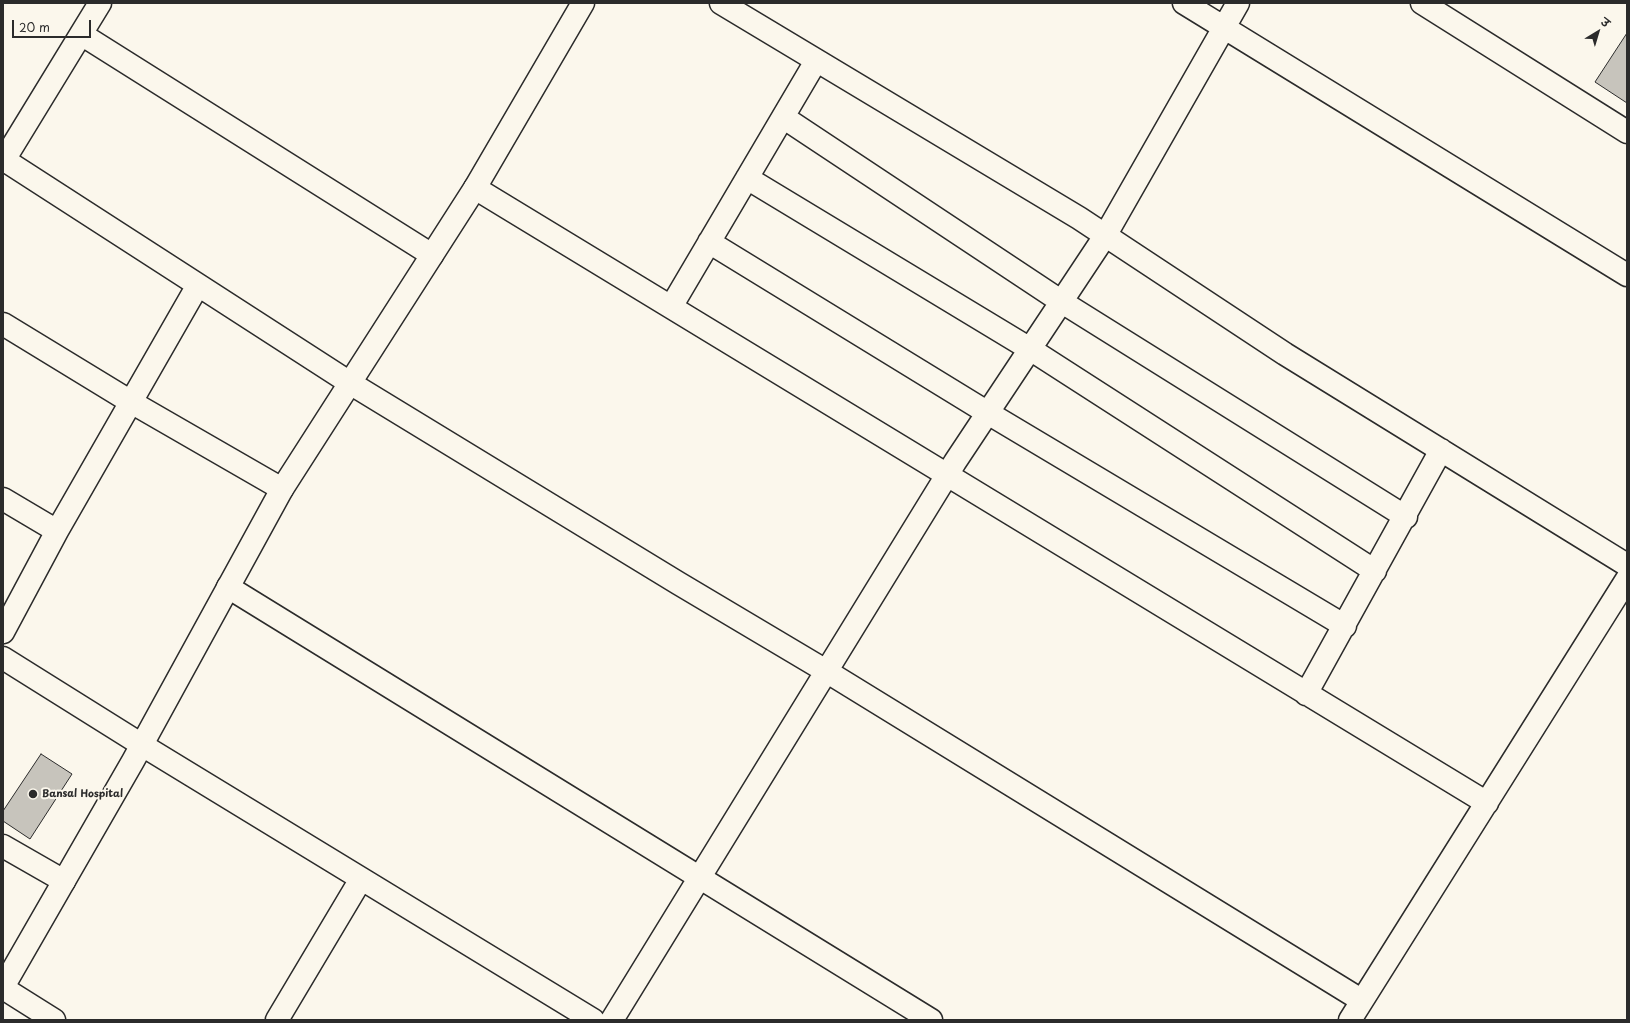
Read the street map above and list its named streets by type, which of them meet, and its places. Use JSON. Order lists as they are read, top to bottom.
{
  "places": ["Bansal Hospital"],
  "scale_bar": "20 m",
  "north": "top right"
}
